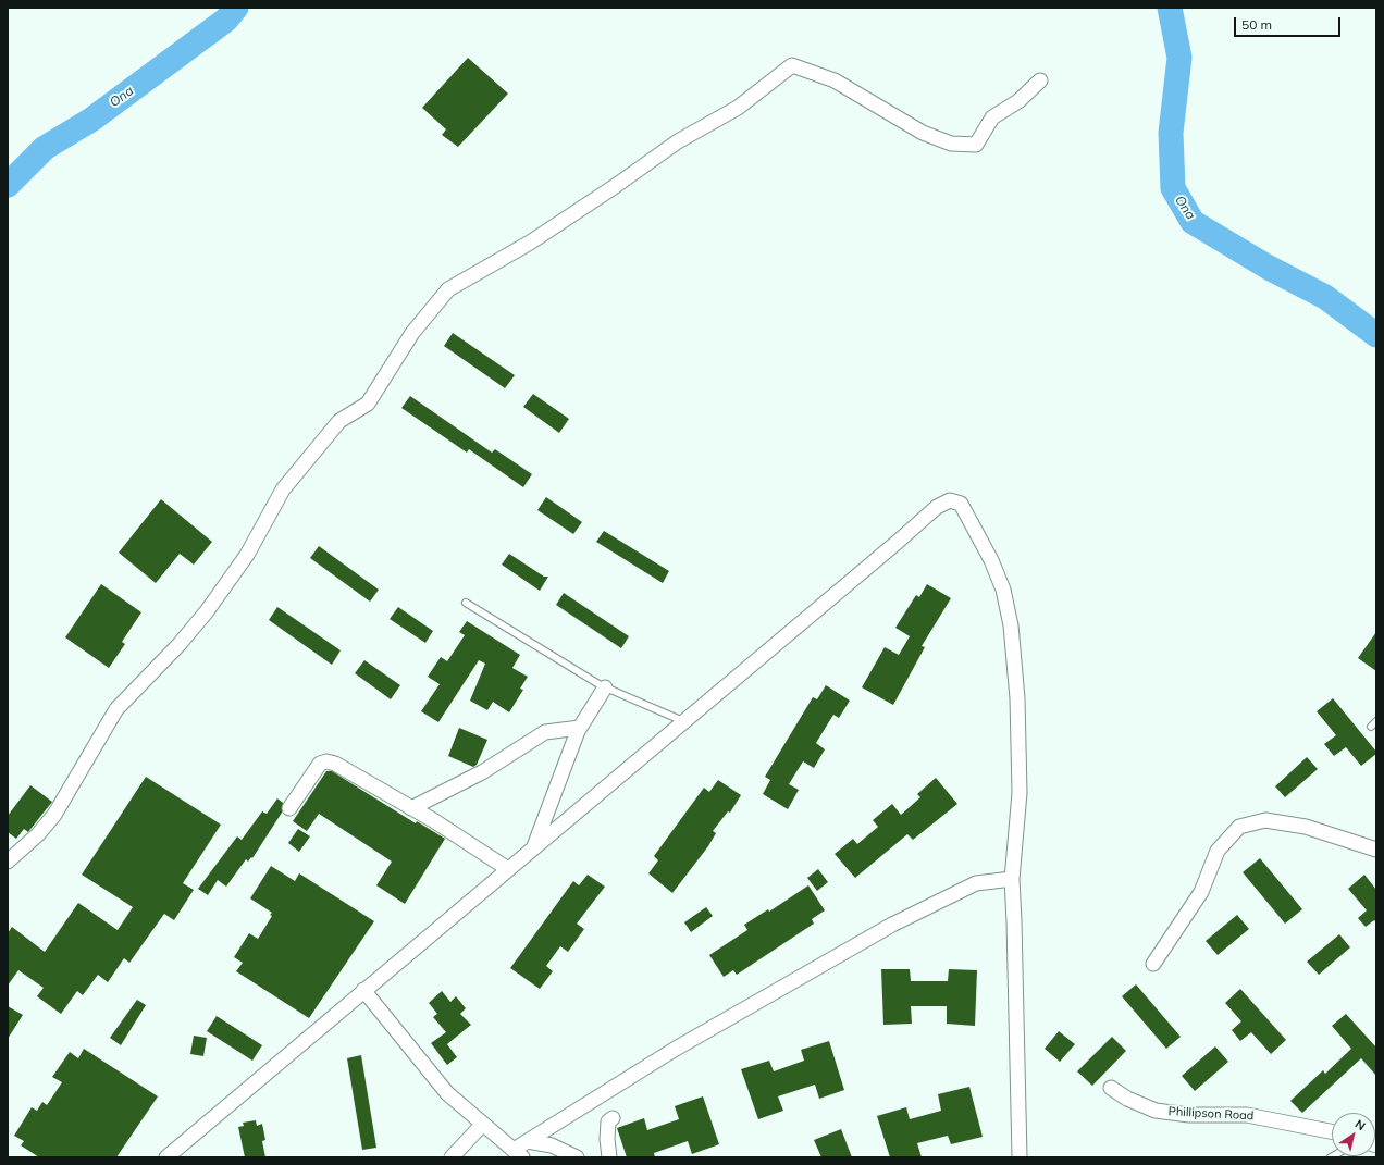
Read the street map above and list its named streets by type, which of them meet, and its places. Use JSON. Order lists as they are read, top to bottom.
{
  "streets": {
    "street": ["Phillipson Road"]
  },
  "water": ["Ona"],
  "scale_bar": "50 m",
  "north": "top right"
}
